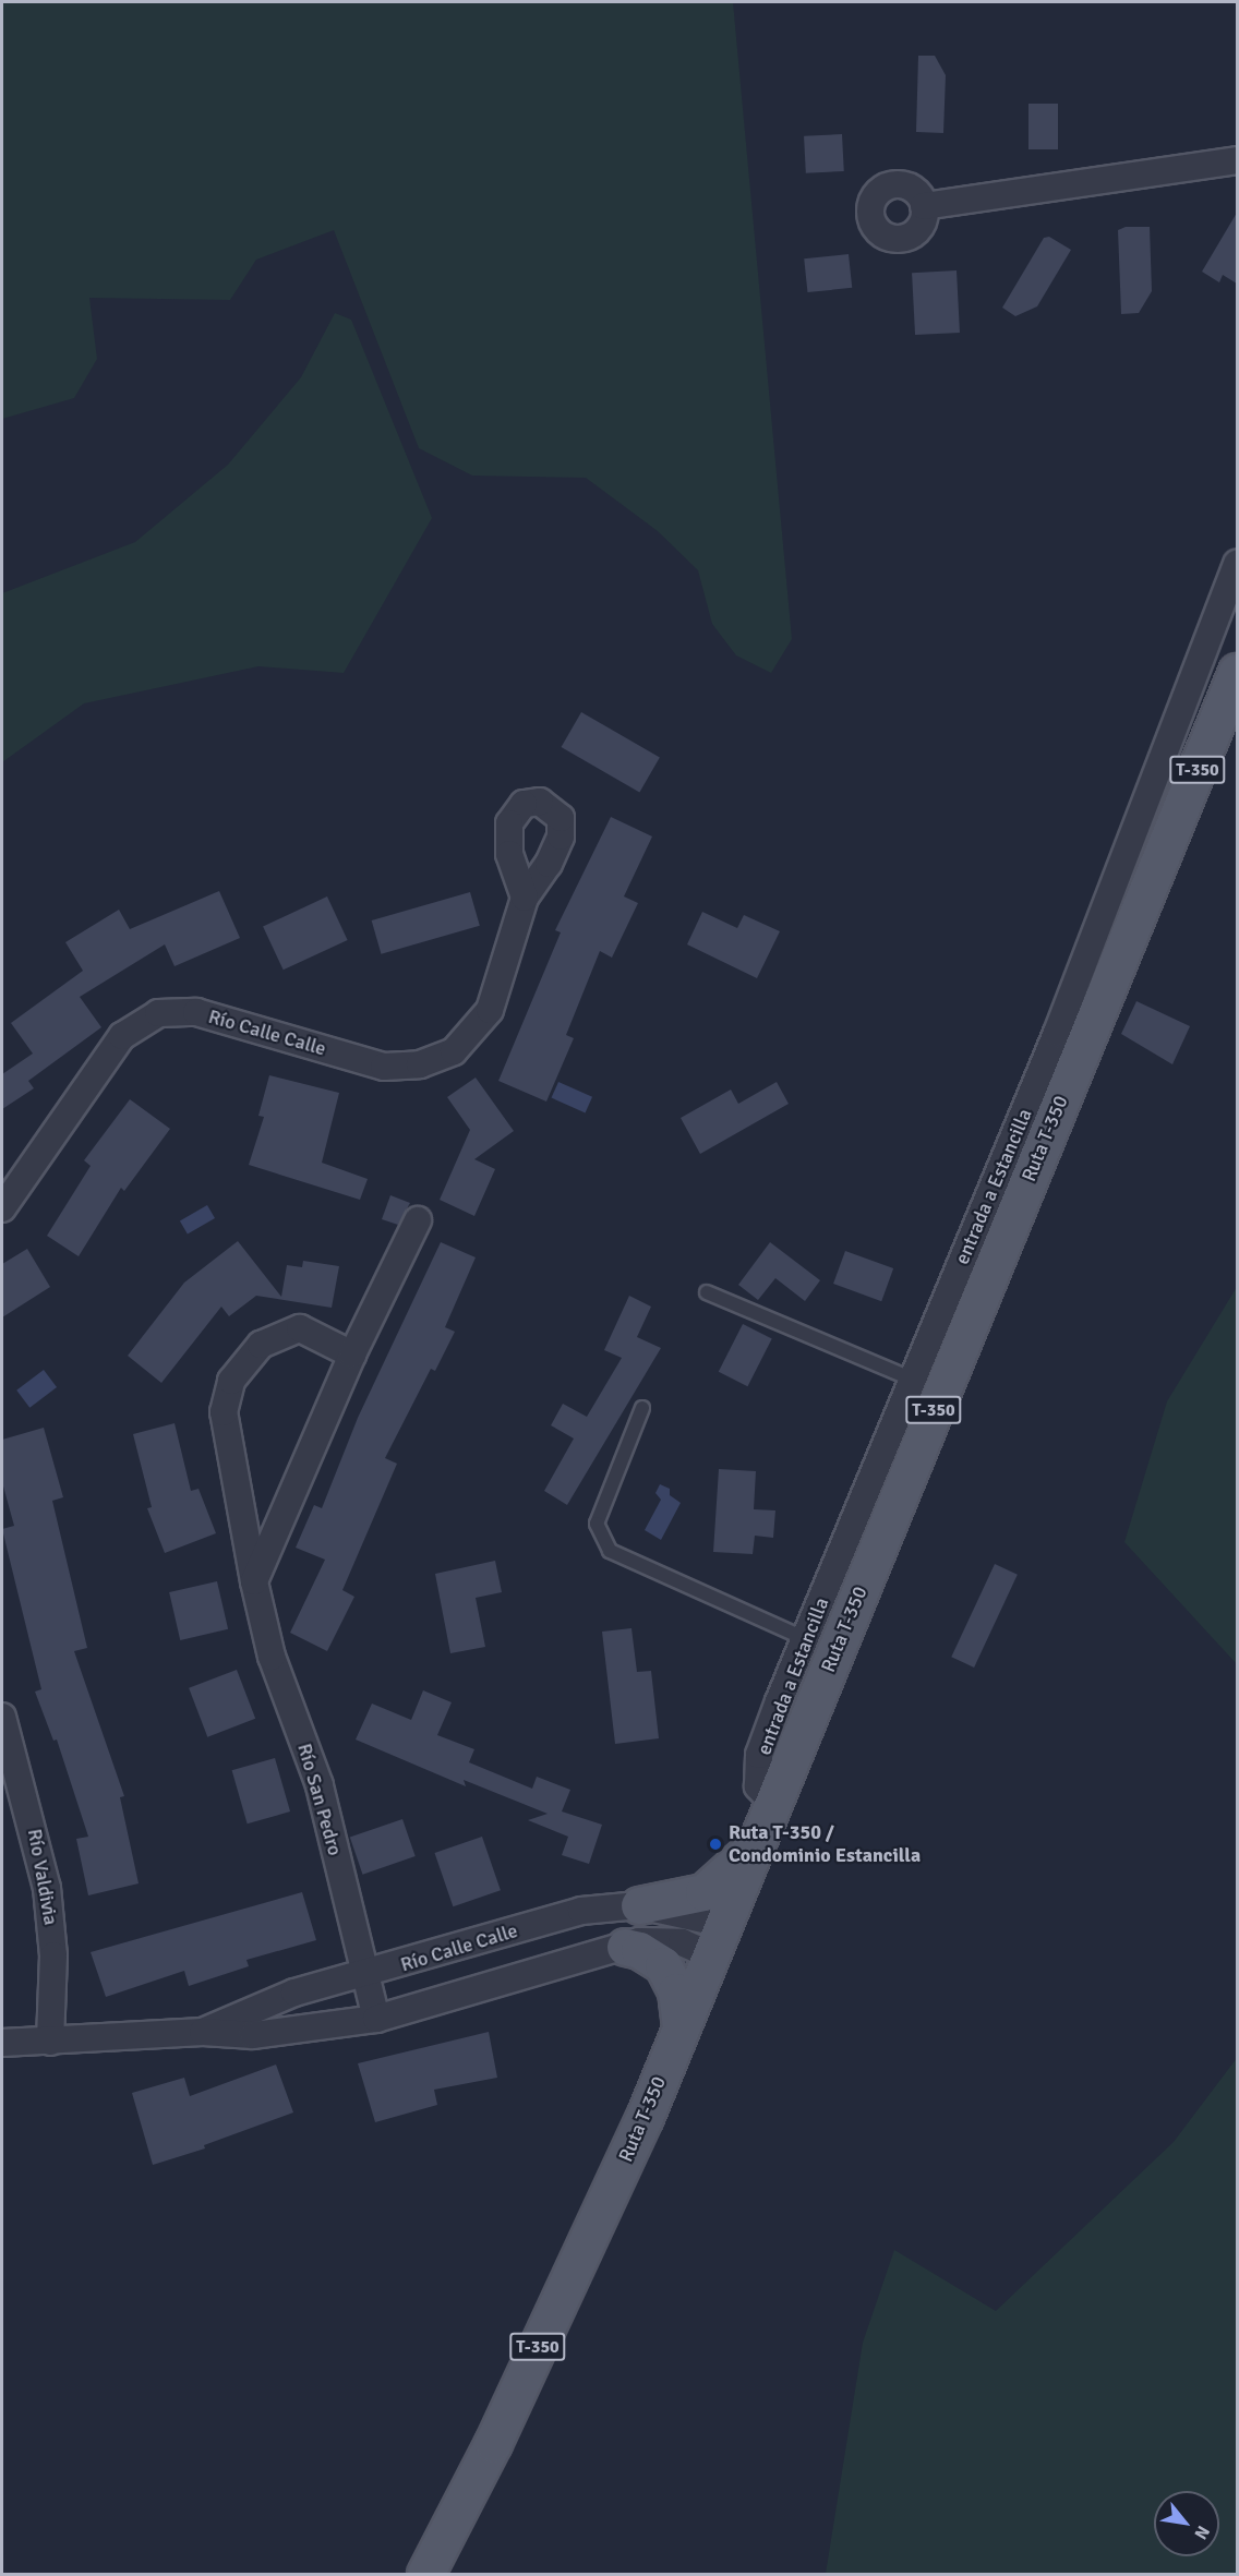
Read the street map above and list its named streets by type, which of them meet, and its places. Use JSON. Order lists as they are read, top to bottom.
{
  "streets": {
    "main road": ["T-350", "Ruta T-350"],
    "street": [
      "Río Calle Calle",
      "entrada a Estancilla",
      "Río San Pedro",
      "Río Valdivia"
    ]
  },
  "crossings": [
    ["Río Calle Calle", "Ruta T-350"],
    ["Río Calle Calle", "Río San Pedro"],
    ["Río Calle Calle", "Río Valdivia"],
    ["Ruta T-350", "entrada a Estancilla"]
  ],
  "places": ["Ruta T-350 / Condominio Estancilla"],
  "north": "bottom right"
}
